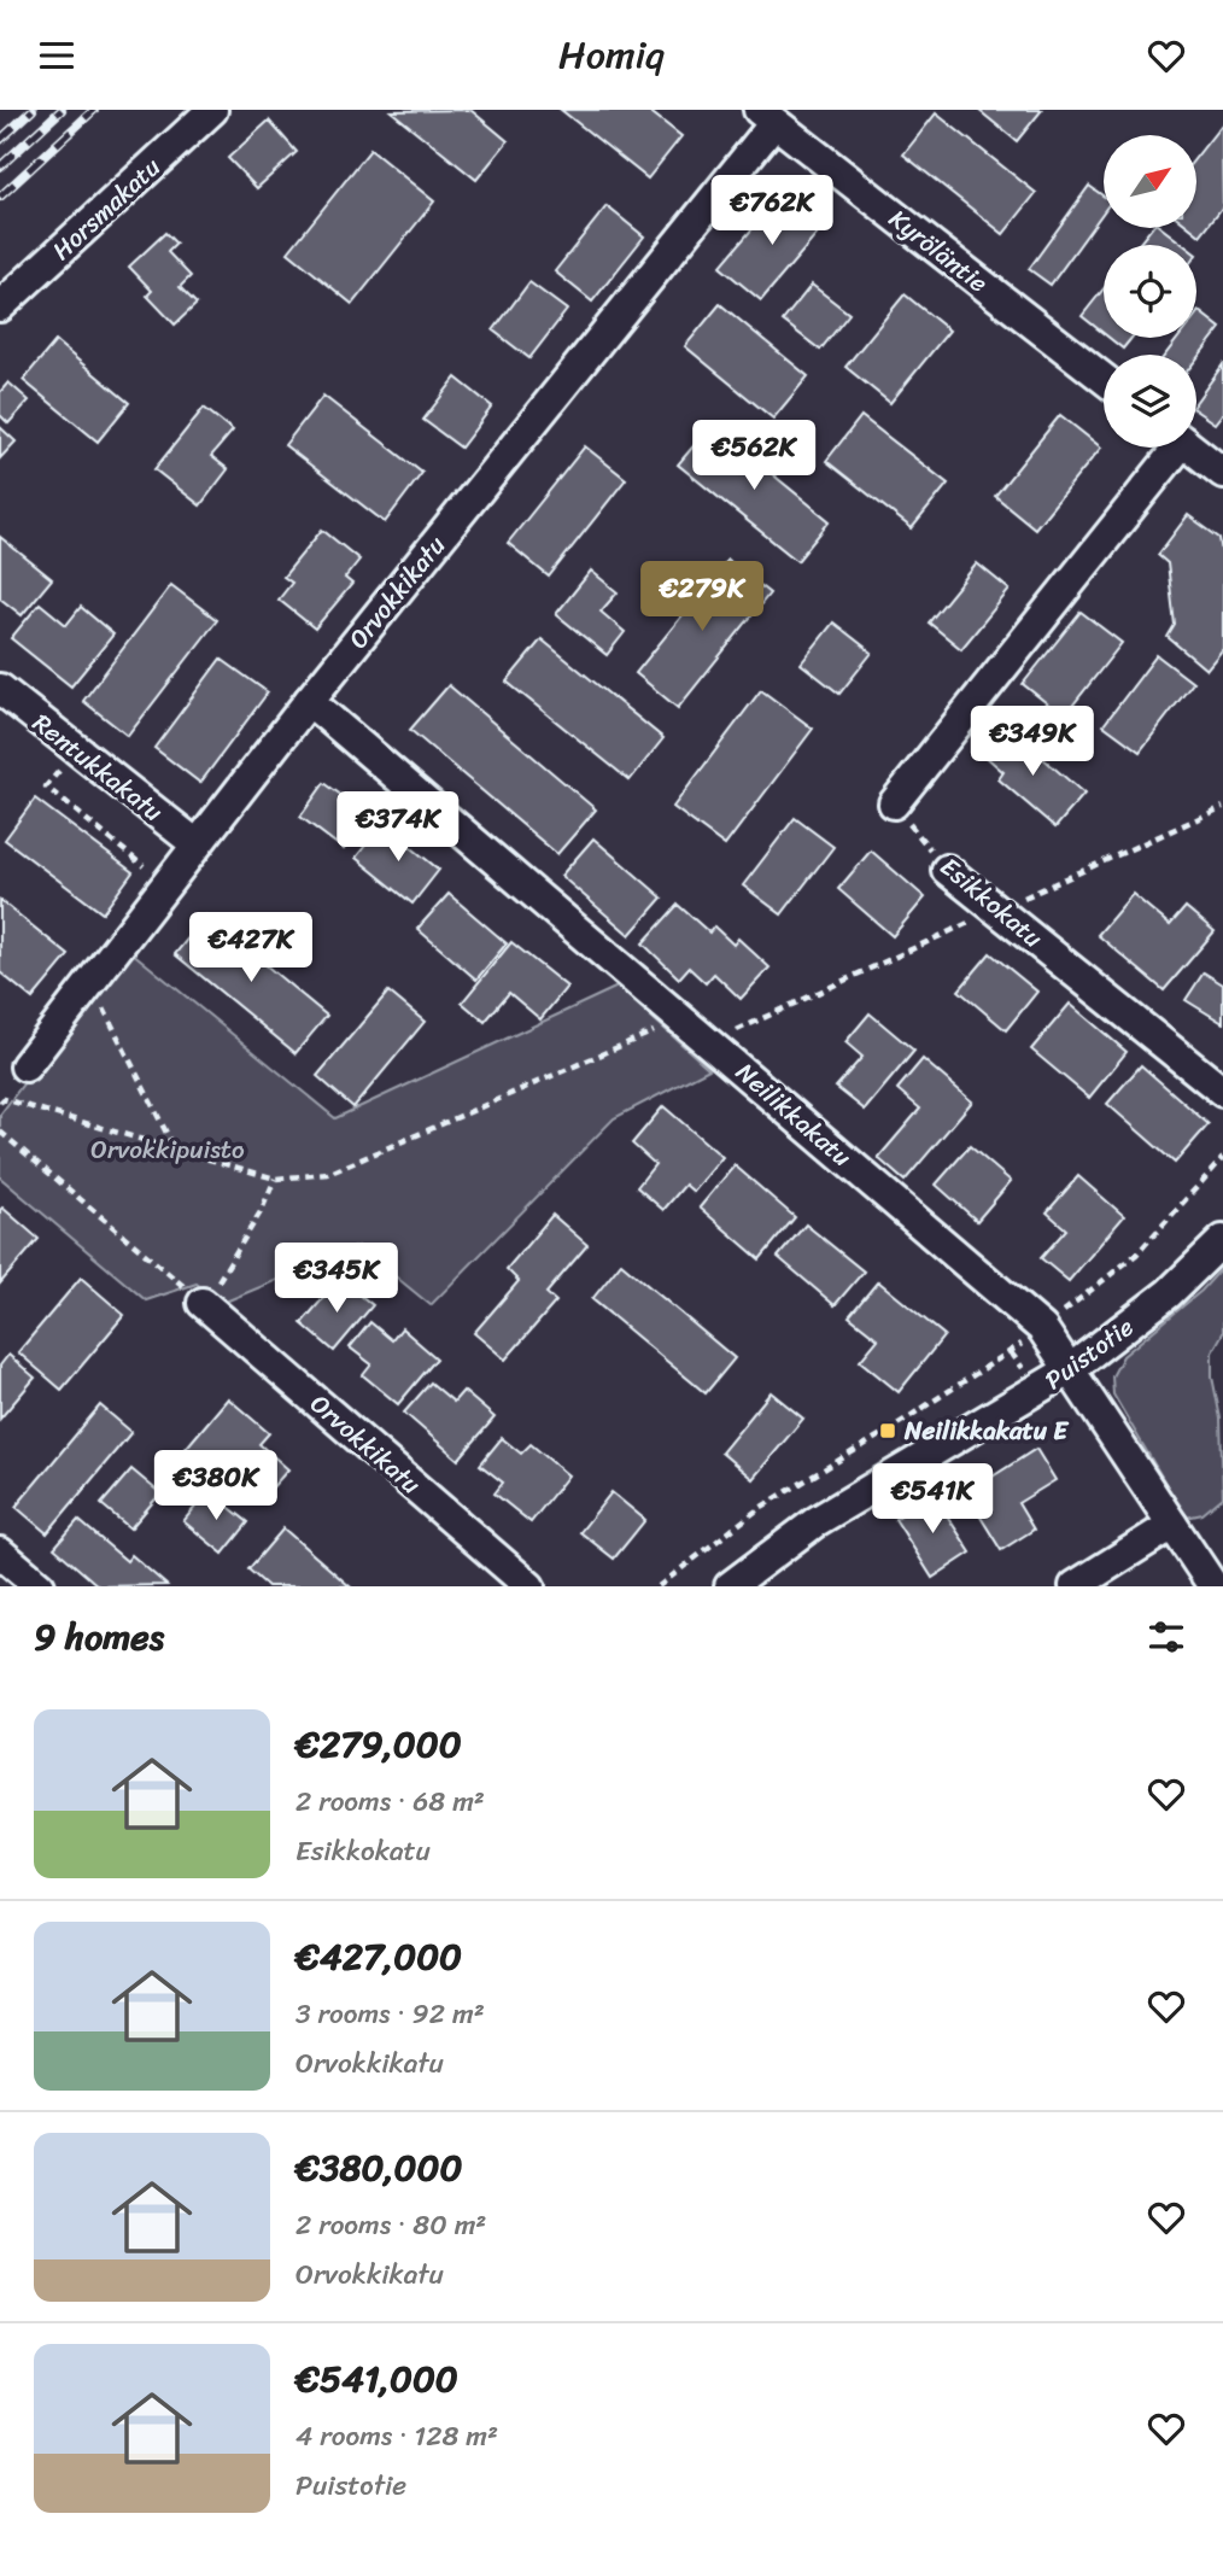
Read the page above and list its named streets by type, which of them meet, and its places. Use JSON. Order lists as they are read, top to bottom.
{
  "streets": {
    "street": [
      "Horsmakatu",
      "Kyröläntie",
      "Orvokkikatu",
      "Rentukkakatu",
      "Esikkokatu",
      "Neilikkakatu",
      "Puistotie"
    ]
  },
  "crossings": [
    ["Kyröläntie", "Orvokkikatu"],
    ["Orvokkikatu", "Rentukkakatu"],
    ["Orvokkikatu", "Neilikkakatu"],
    ["Neilikkakatu", "Puistotie"]
  ],
  "parks": ["Orvokkipuisto"],
  "places": {
    "transit": ["Neilikkakatu E"]
  },
  "north": "top right",
  "page": {
    "header": "Homiq",
    "price": [
      "€762K",
      "€562K",
      "€279K",
      "€349K",
      "€374K",
      "€427K",
      "€345K",
      "€380K",
      "€541K"
    ],
    "heading": "9 homes",
    "list": [
      {
        "name": "€279,000",
        "note": "2 rooms · 68 m² · Esikkokatu"
      },
      {
        "name": "€427,000",
        "note": "3 rooms · 92 m² · Orvokkikatu"
      },
      {
        "name": "€380,000",
        "note": "2 rooms · 80 m² · Orvokkikatu"
      },
      {
        "name": "€541,000",
        "note": "4 rooms · 128 m² · Puistotie"
      }
    ]
  }
}
